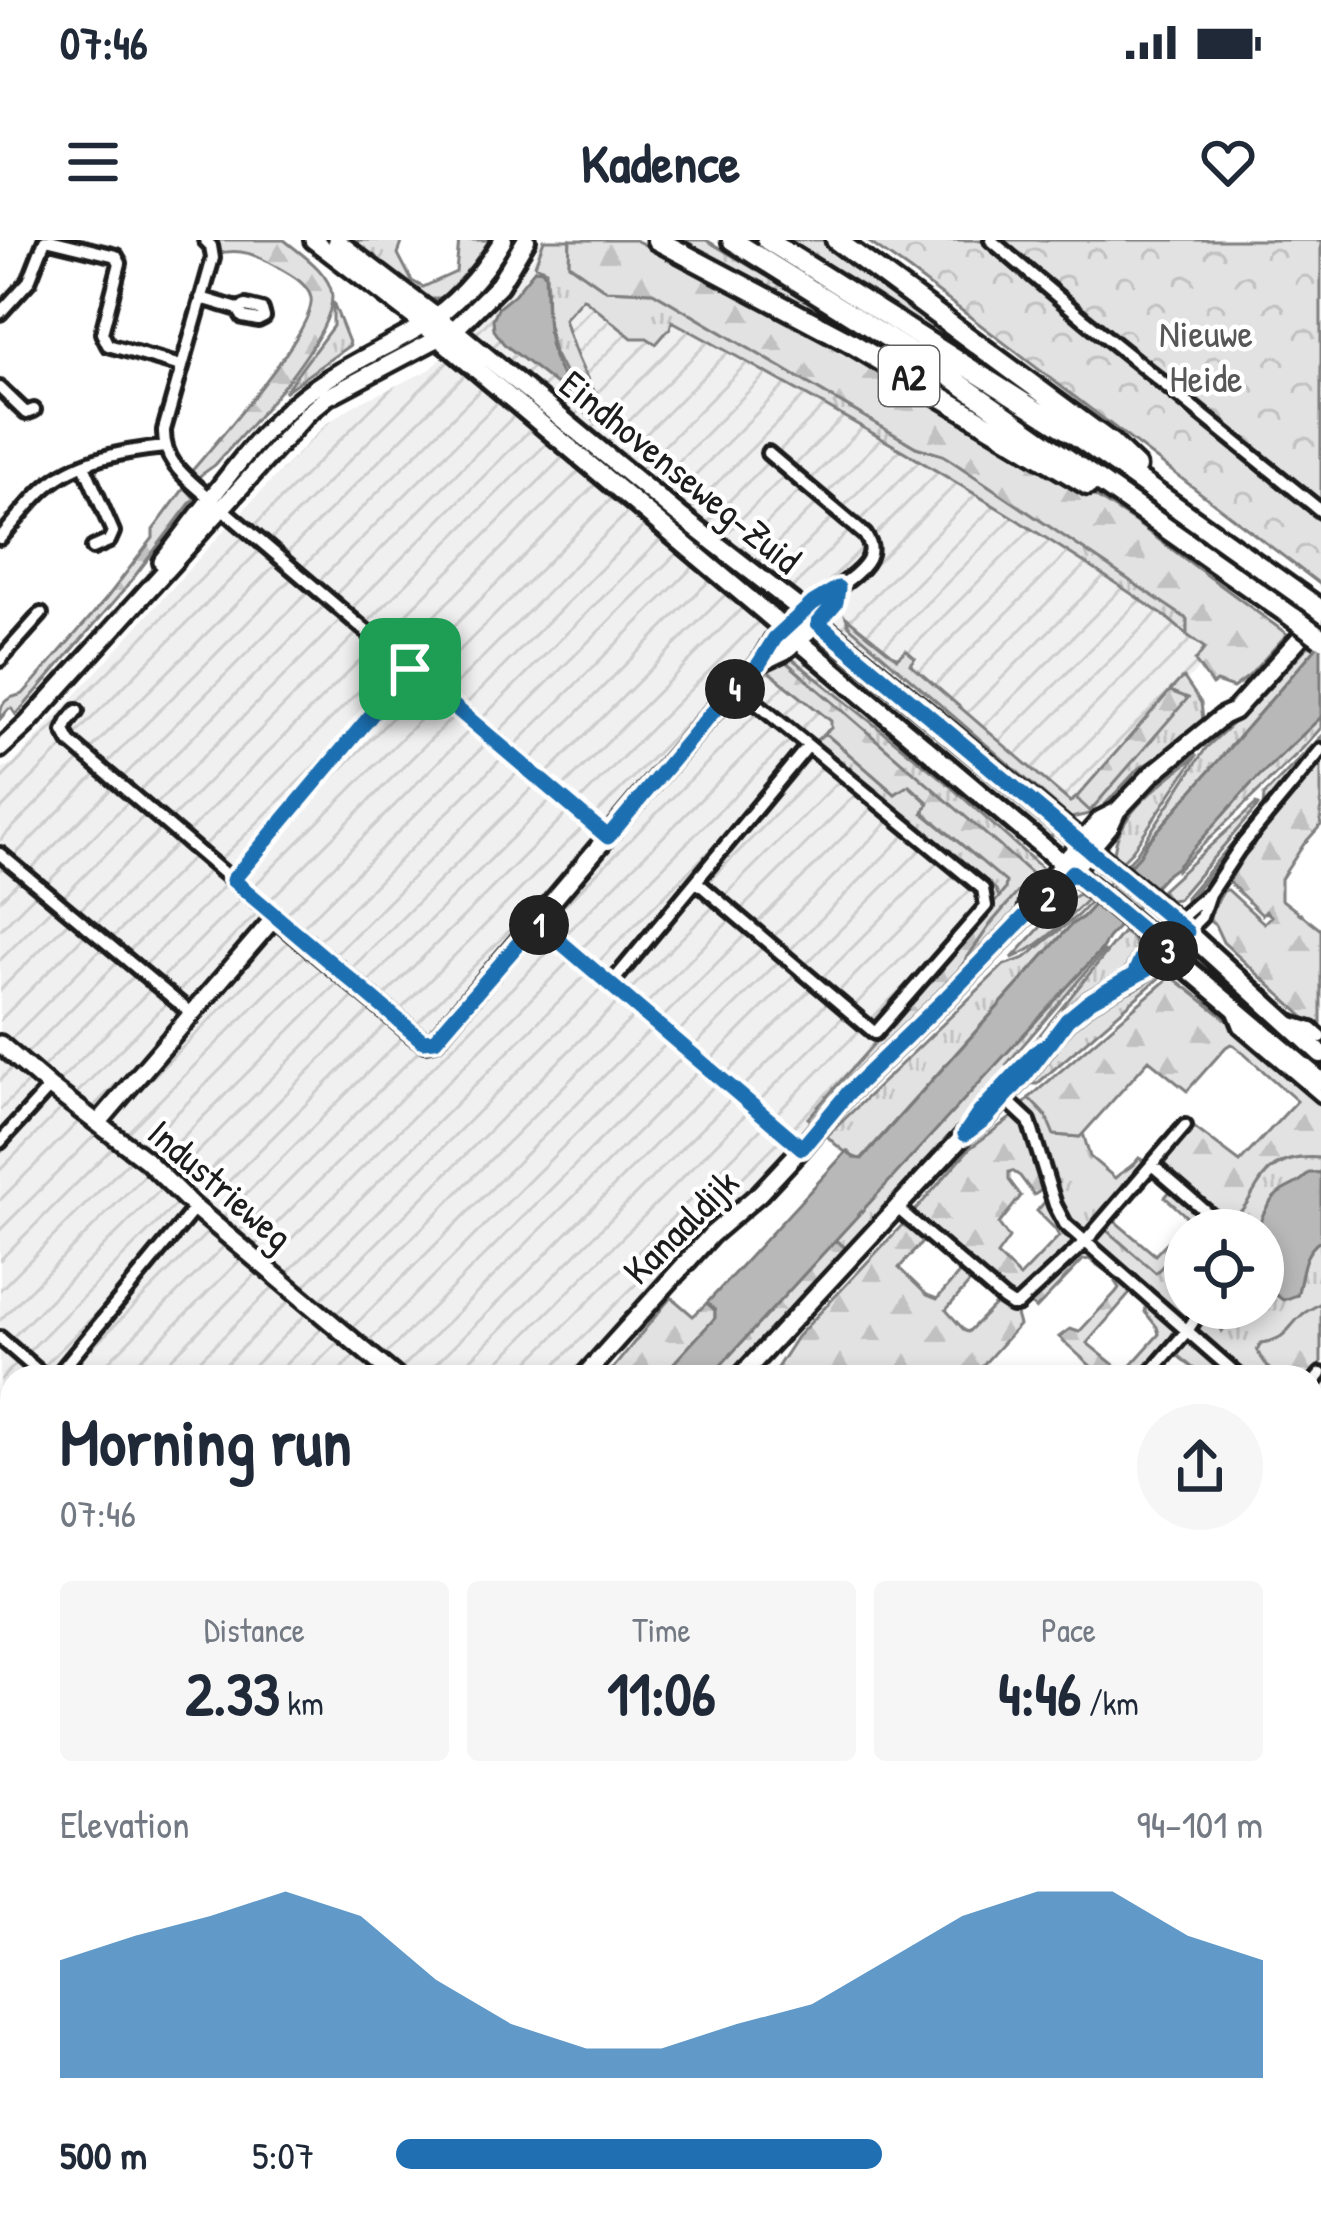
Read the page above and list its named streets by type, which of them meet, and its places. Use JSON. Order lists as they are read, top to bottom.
{
  "streets": {
    "highway": ["A2"],
    "main road": ["Eindhovenseweg-Zuid"],
    "street": ["Industrieweg", "Kanaaldijk"]
  },
  "crossings": [
    ["A2", "Kanaaldijk"],
    ["Eindhovenseweg-Zuid", "Kanaaldijk"]
  ],
  "parks": ["Nieuwe Heide"],
  "page": {
    "status": "07:46",
    "header": "Kadence",
    "pins": [
      "4",
      "2",
      "1",
      "3"
    ],
    "heading": ["Morning run", "07:46"],
    "stats": [
      ["Distance", "2.33 km"],
      ["Time", "11:06"],
      ["Pace", "4:46 /km"]
    ],
    "chart": ["Elevation", "94–101 m"],
    "list": [
      {
        "name": "500 m",
        "note": "5:07"
      }
    ]
  }
}
